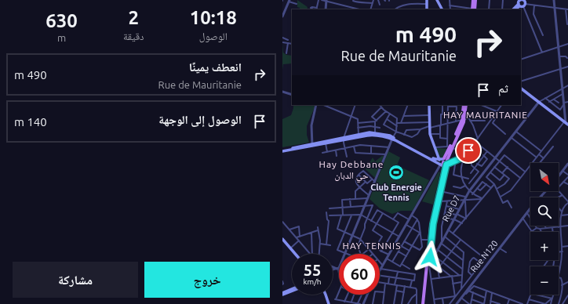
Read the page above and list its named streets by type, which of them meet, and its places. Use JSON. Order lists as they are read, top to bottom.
{
  "streets": {
    "street": ["Rue D7", "Rue N120"]
  },
  "districts": ["HAY MAURITANIE", "Hay Debbane حي الدبان", "HAY TENNIS"],
  "places": {
    "sports": ["Club Energie Tennis"]
  },
  "north": "bottom right",
  "page": {
    "eta": [
      "10:18",
      "الوصول",
      "2",
      "دقيقة",
      "630",
      "m"
    ],
    "turn": ["490 m", "Rue de Mauritanie"],
    "list": [
      {
        "name": "انعطف يمينًا",
        "note": "Rue de Mauritanie",
        "value": "490 m"
      },
      {
        "name": "الوصول إلى الوجهة",
        "value": "140 m"
      }
    ],
    "then": "ثم",
    "map_buttons": ["+", "−"],
    "speed": "55 km/h",
    "limit": "60",
    "buttons": ["خروج", "مشاركة"]
  }
}
